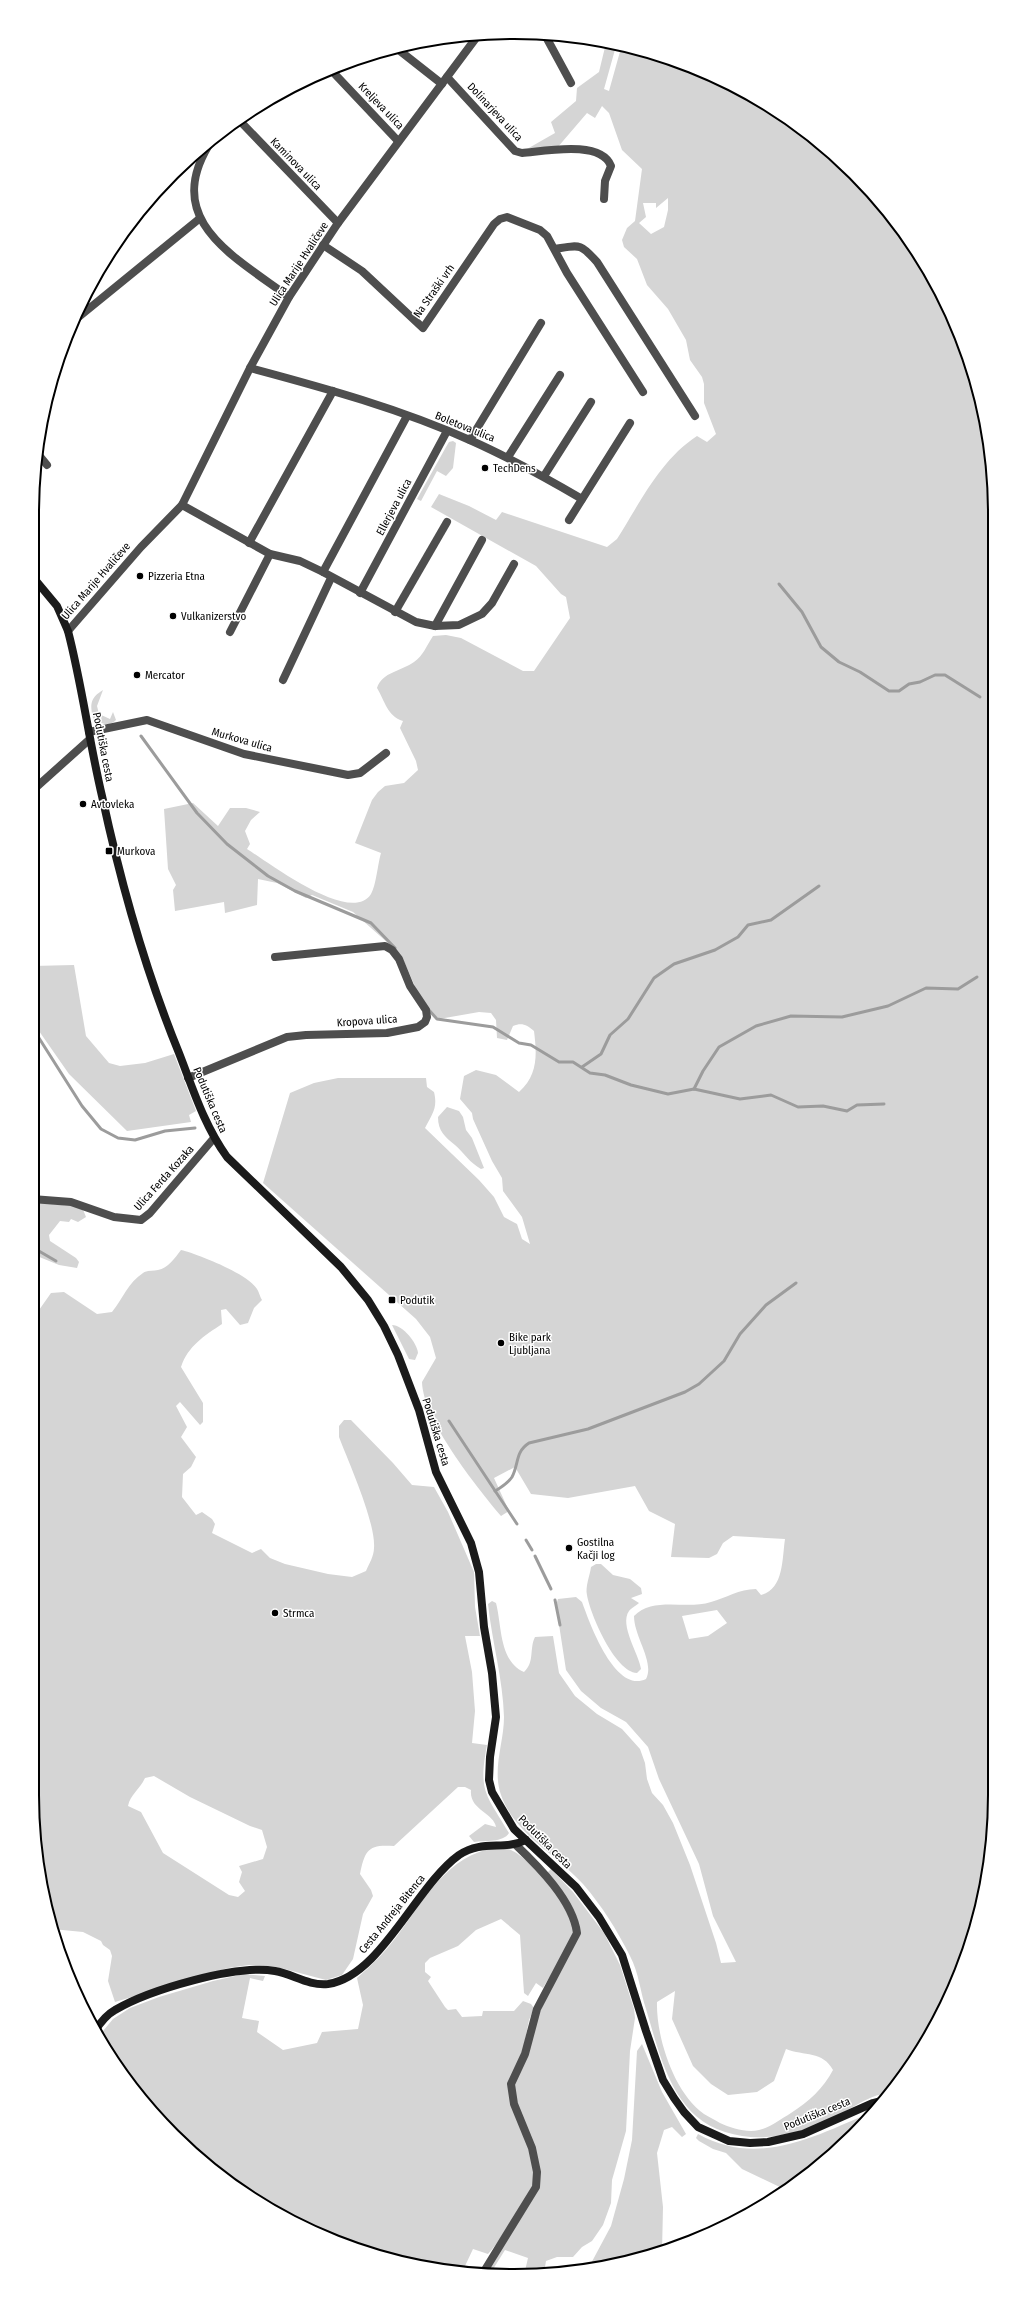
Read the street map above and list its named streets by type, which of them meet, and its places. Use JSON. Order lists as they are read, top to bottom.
{
  "streets": {
    "street": [
      "Kreljeva ulica",
      "Dolinarjeva ulica",
      "Kaminova ulica",
      "Ulica Marije Hvaličeve",
      "Na Straški vrh",
      "Boletova ulica",
      "Ellerjeva ulica",
      "Murkova ulica",
      "Podutiška cesta",
      "Kropova ulica",
      "Ulica Ferda Kozaka",
      "Cesta Andreja Bitenca"
    ]
  },
  "crossings": [
    ["Kreljeva ulica", "Ulica Marije Hvaličeve"],
    ["Dolinarjeva ulica", "Ulica Marije Hvaličeve"],
    ["Kaminova ulica", "Ulica Marije Hvaličeve"],
    ["Ulica Marije Hvaličeve", "Na Straški vrh"],
    ["Ulica Marije Hvaličeve", "Boletova ulica"],
    ["Ulica Marije Hvaličeve", "Podutiška cesta"],
    ["Boletova ulica", "Ellerjeva ulica"],
    ["Murkova ulica", "Podutiška cesta"],
    ["Podutiška cesta", "Kropova ulica"],
    ["Podutiška cesta", "Ulica Ferda Kozaka"],
    ["Podutiška cesta", "Cesta Andreja Bitenca"]
  ],
  "places": {
    "other": [
      "TechDens",
      "Pizzeria Etna",
      "Vulkanizerstvo",
      "Mercator",
      "Avtovleka",
      "Bike park Ljubljana",
      "Gostilna Kačji log",
      "Strmca"
    ],
    "transit": ["Murkova", "Podutik"]
  }
}
